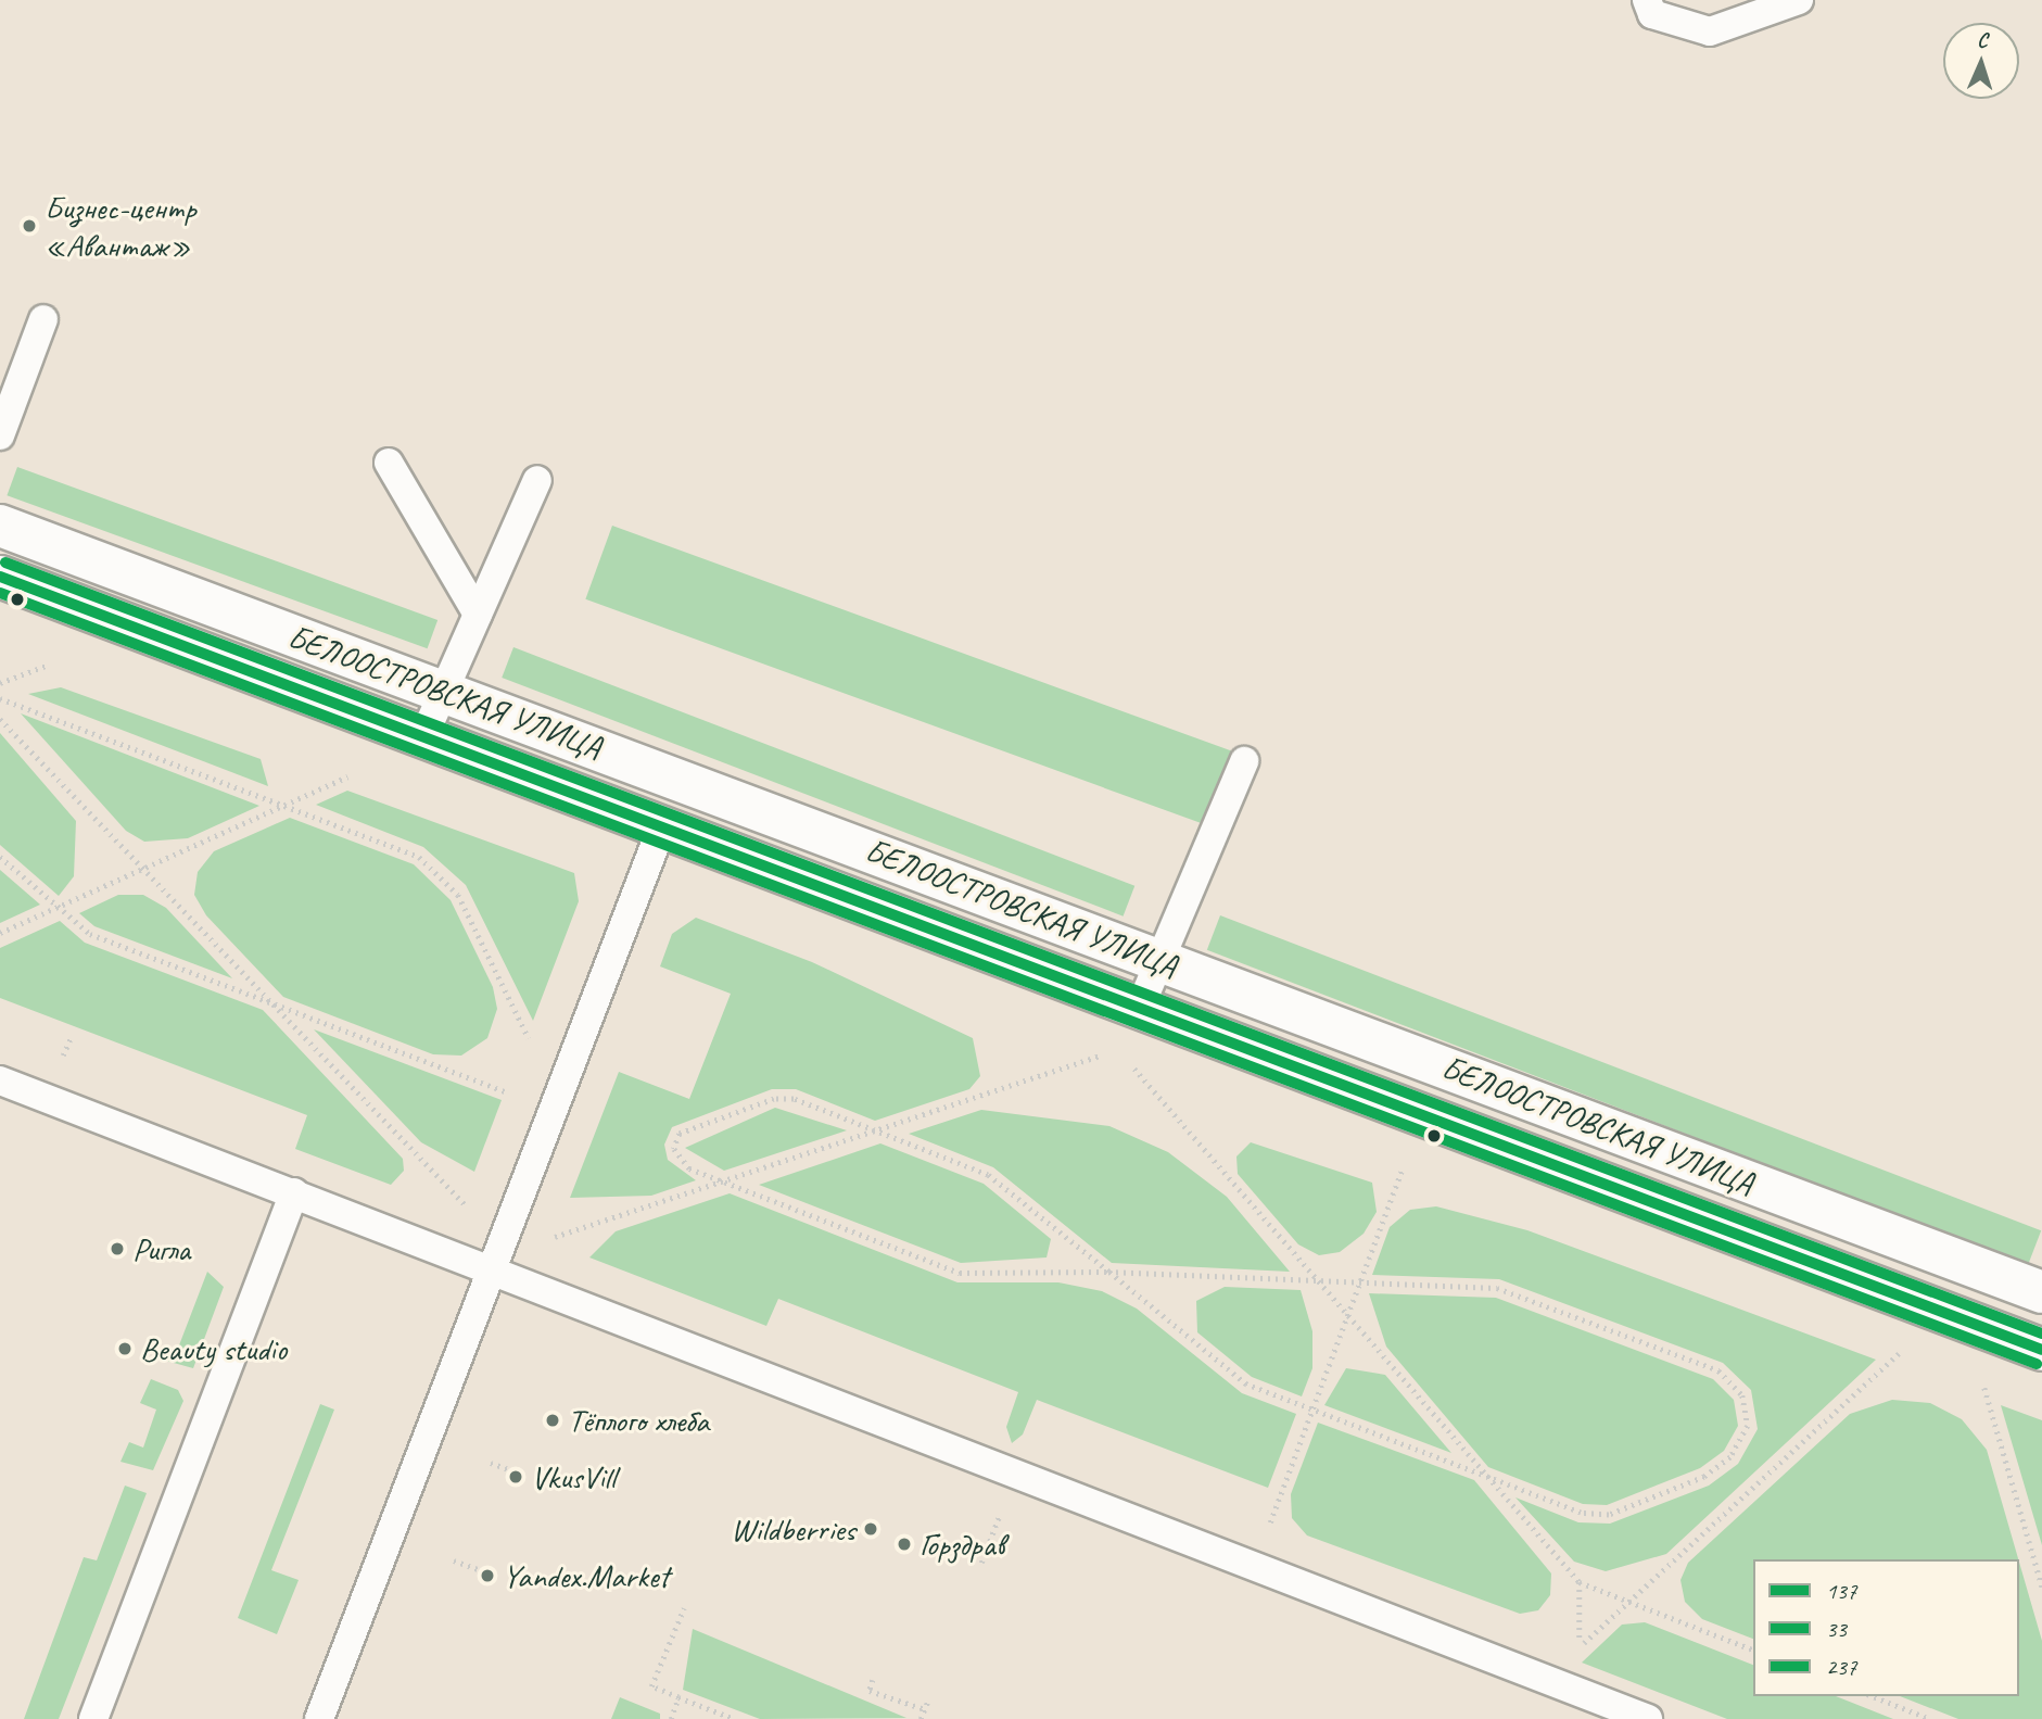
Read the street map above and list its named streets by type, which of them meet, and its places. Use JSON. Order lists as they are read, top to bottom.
{
  "streets": {
    "main road": ["БЕЛООСТРОВСКАЯ УЛИЦА"]
  },
  "places": [
    "Бизнес-центр «Авантаж»",
    "Ригла",
    "Beauty studio",
    "Тёплого хлеба",
    "VkusVill",
    "Wildberries",
    "Горздрав",
    "Yandex.Market"
  ],
  "lines": ["transit line 237", "transit line 137", "transit line 33"],
  "legend": ["137", "33", "237"],
  "north": "top"
}
